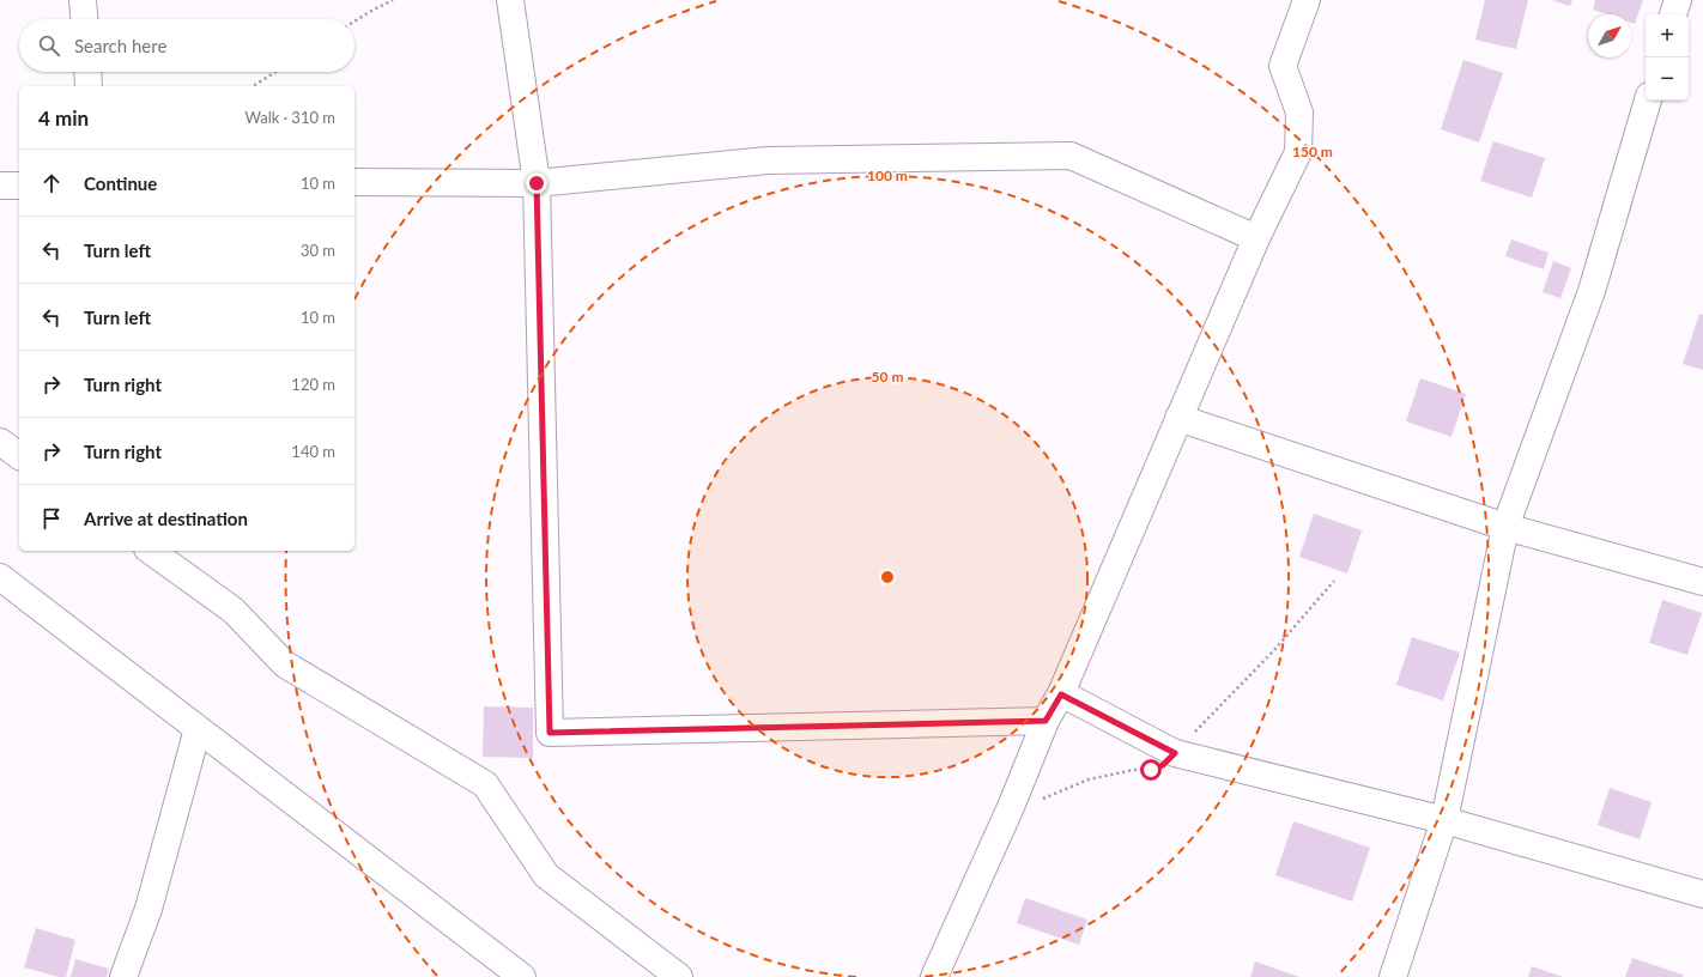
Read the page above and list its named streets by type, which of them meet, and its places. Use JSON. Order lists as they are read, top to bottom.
{
  "north": "top right",
  "page": {
    "map_buttons": ["+", "−"],
    "search": "Search here",
    "heading": ["4 min", "Walk · 310 m"],
    "list": [
      ["Continue", "10 m"],
      ["Turn left", "30 m"],
      ["Turn left", "10 m"],
      ["Turn right", "120 m"],
      ["Turn right", "140 m"],
      "Arrive at destination"
    ]
  },
  "rings": ["150 m", "100 m", "50 m"]
}
